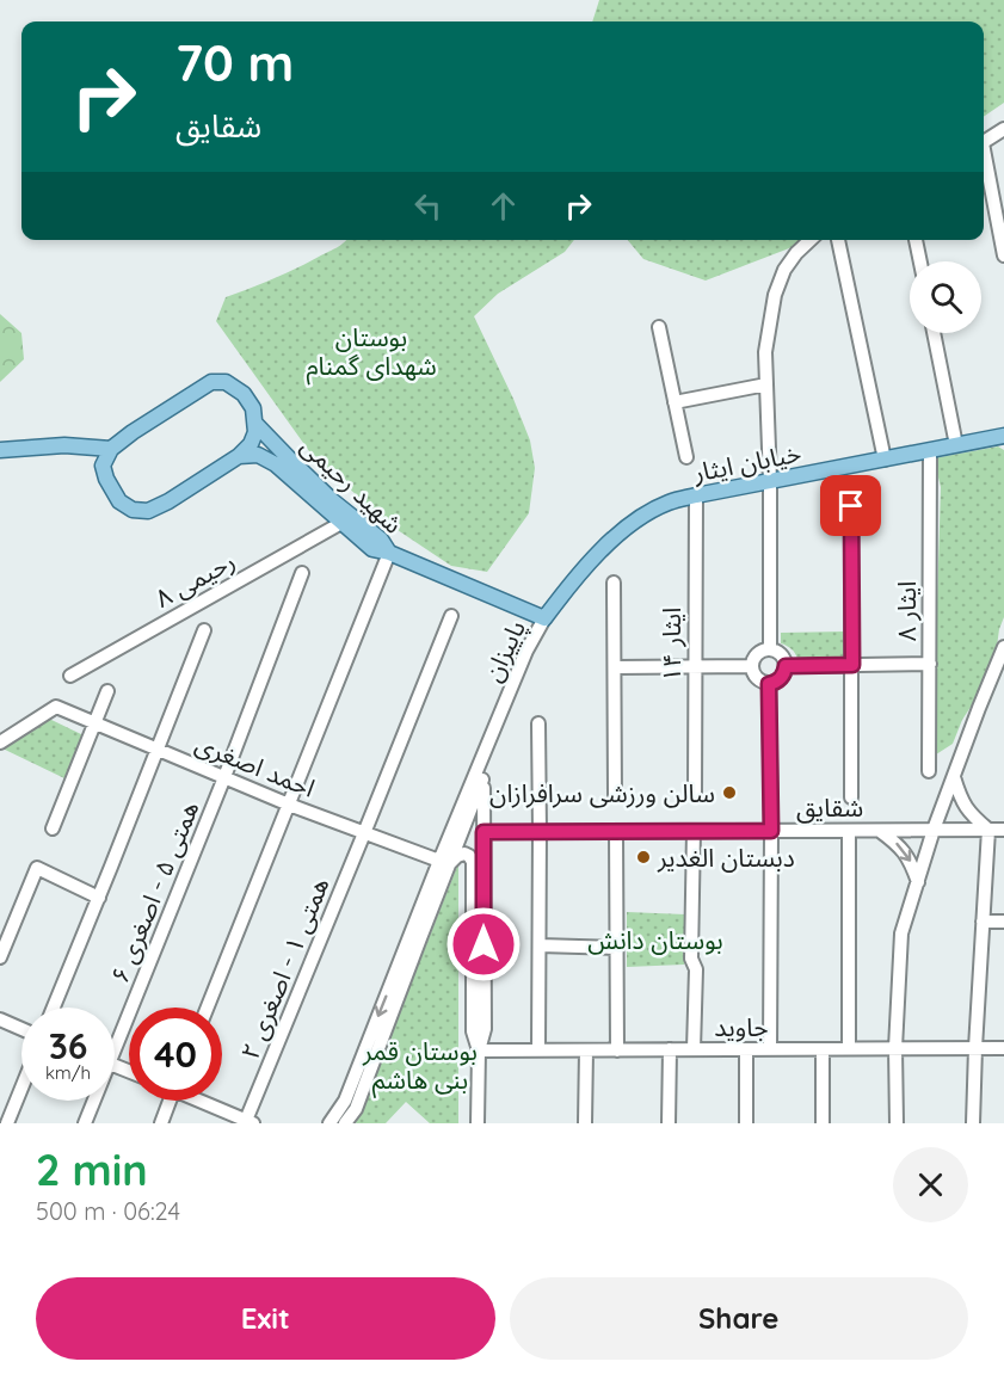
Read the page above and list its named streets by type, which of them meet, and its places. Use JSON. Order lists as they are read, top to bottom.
{
  "streets": {
    "main road": ["خیابان ایثار", "شهید رحیمی"],
    "street": [
      "رحیمی ۸",
      "ایثار ۸",
      "ایثار ۱۴",
      "پاییزان",
      "احمد اصغری",
      "شقایق",
      "همتی ۵ - اصغری ۶",
      "همتی ۱ - اصغری ۲",
      "جاوید"
    ]
  },
  "crossings": [
    ["خیابان ایثار", "شهید رحیمی"],
    ["خیابان ایثار", "ایثار ۸"],
    ["خیابان ایثار", "ایثار ۱۴"],
    ["خیابان ایثار", "پاییزان"],
    ["شهید رحیمی", "پاییزان"],
    ["پاییزان", "احمد اصغری"],
    ["احمد اصغری", "همتی ۵ - اصغری ۶"],
    ["احمد اصغری", "همتی ۱ - اصغری ۲"],
    ["احمد اصغری", "جاوید"]
  ],
  "parks": ["بوستان شهدای گمنام", "بوستان دانش", "بوستان قمر بنی هاشم"],
  "places": ["سالن ورزشی سرافرازان", "دبستان الغدیر"],
  "page": {
    "turn": ["70 m", "شقایق"],
    "speed": "36 km/h",
    "limit": "40",
    "heading": ["2 min", "500 m · 06:24"],
    "buttons": ["Exit", "Share"]
  }
}
